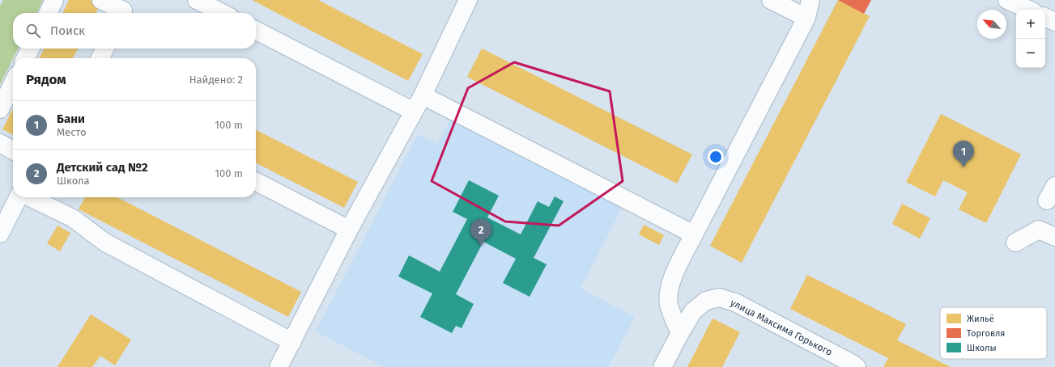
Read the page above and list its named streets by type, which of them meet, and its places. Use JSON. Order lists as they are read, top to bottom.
{
  "streets": {
    "street": ["улица Максима Горького"]
  },
  "legend": ["Жильё", "Торговля", "Школы"],
  "north": "top left",
  "page": {
    "map_buttons": ["+", "−"],
    "search": "Поиск",
    "heading": ["Рядом", "Найдено: 2"],
    "list": [
      {
        "mark": "1",
        "name": "Бани",
        "note": "Место",
        "value": "100 m"
      },
      {
        "mark": "2",
        "name": "Детский сад №2",
        "note": "Школа",
        "value": "100 m"
      }
    ],
    "pins": ["1", "2"]
  }
}
